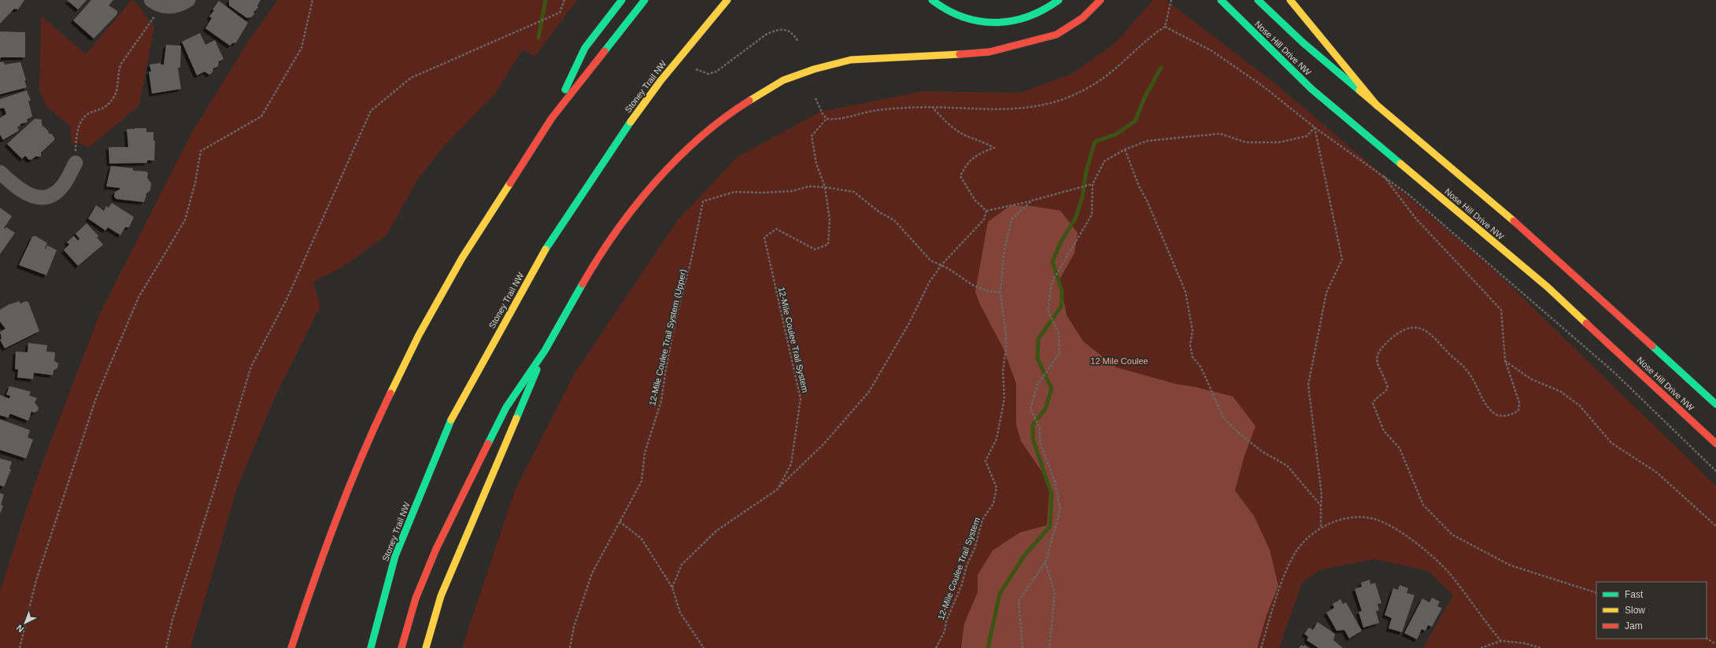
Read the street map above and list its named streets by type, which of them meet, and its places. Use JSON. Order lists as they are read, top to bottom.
{
  "streets": {
    "main road": ["Nose Hill Drive NW", "Stoney Trail NW"],
    "path": ["12-Mile Coulee Trail System (Upper)", "12-Mile Coulee Trail System"]
  },
  "crossings": [
    ["12-Mile Coulee Trail System (Upper)", "12-Mile Coulee Trail System"]
  ],
  "parks": ["12 Mile Coulee"],
  "legend": ["Fast", "Slow", "Jam"],
  "north": "bottom left"
}
